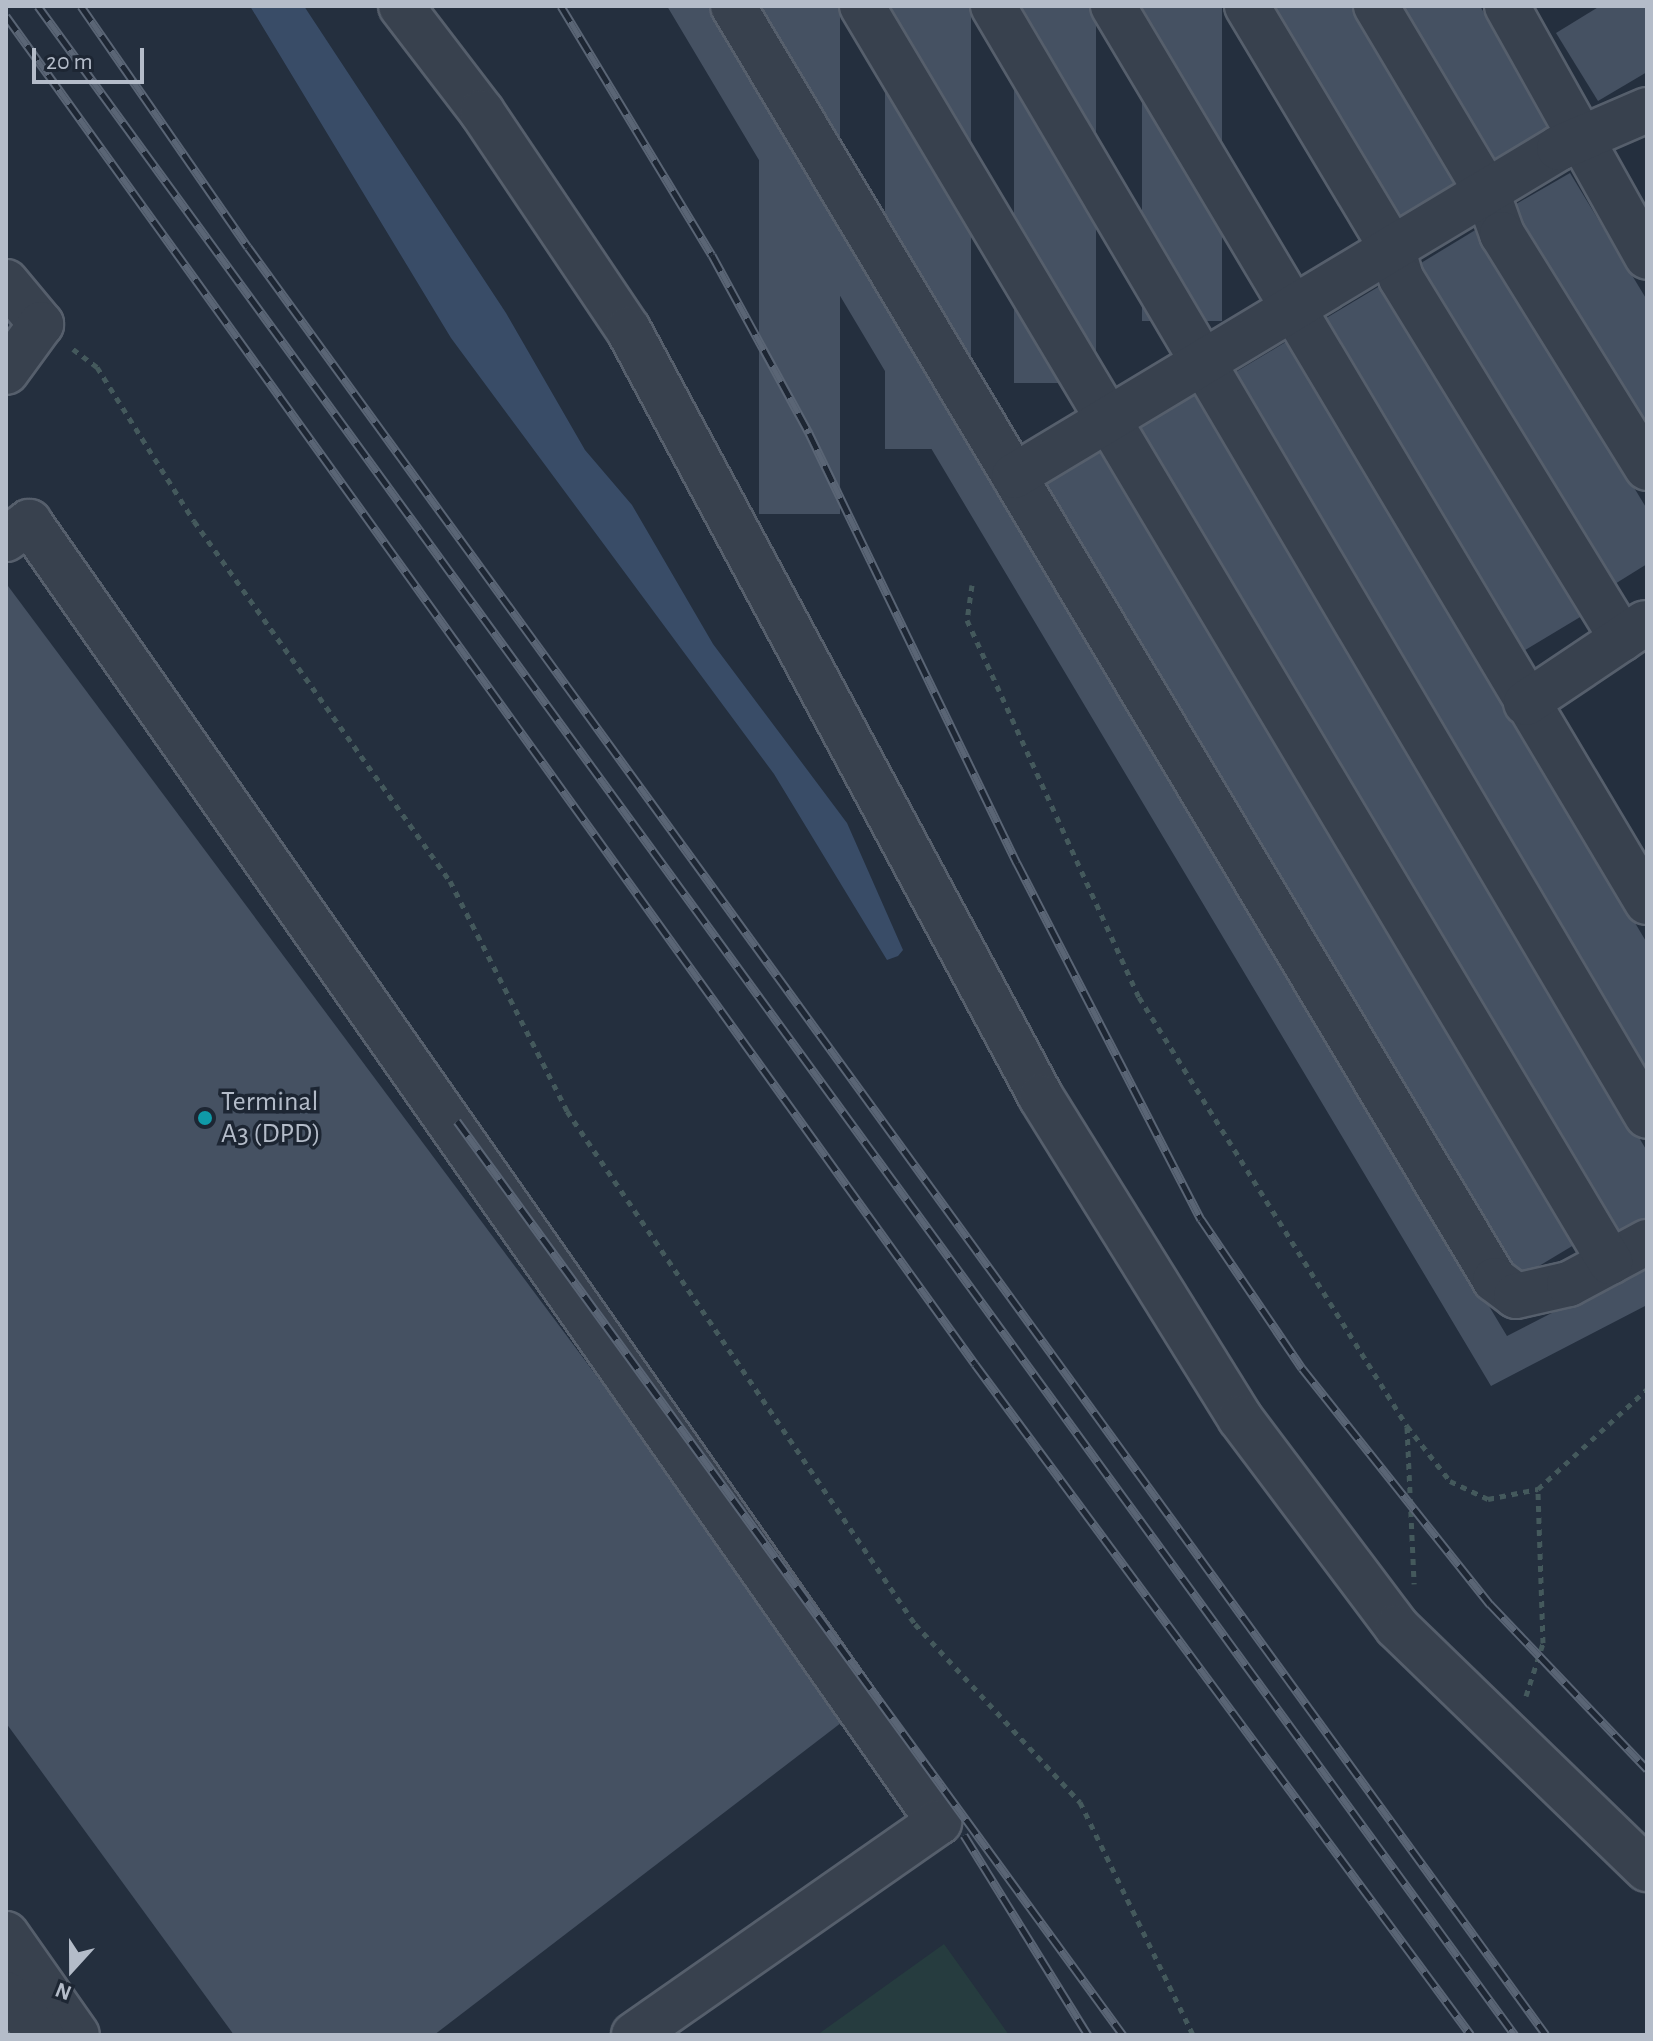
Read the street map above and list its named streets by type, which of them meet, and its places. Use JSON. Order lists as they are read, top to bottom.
{
  "places": ["Terminal A3 (DPD)"],
  "scale_bar": "20 m",
  "north": "bottom"
}
